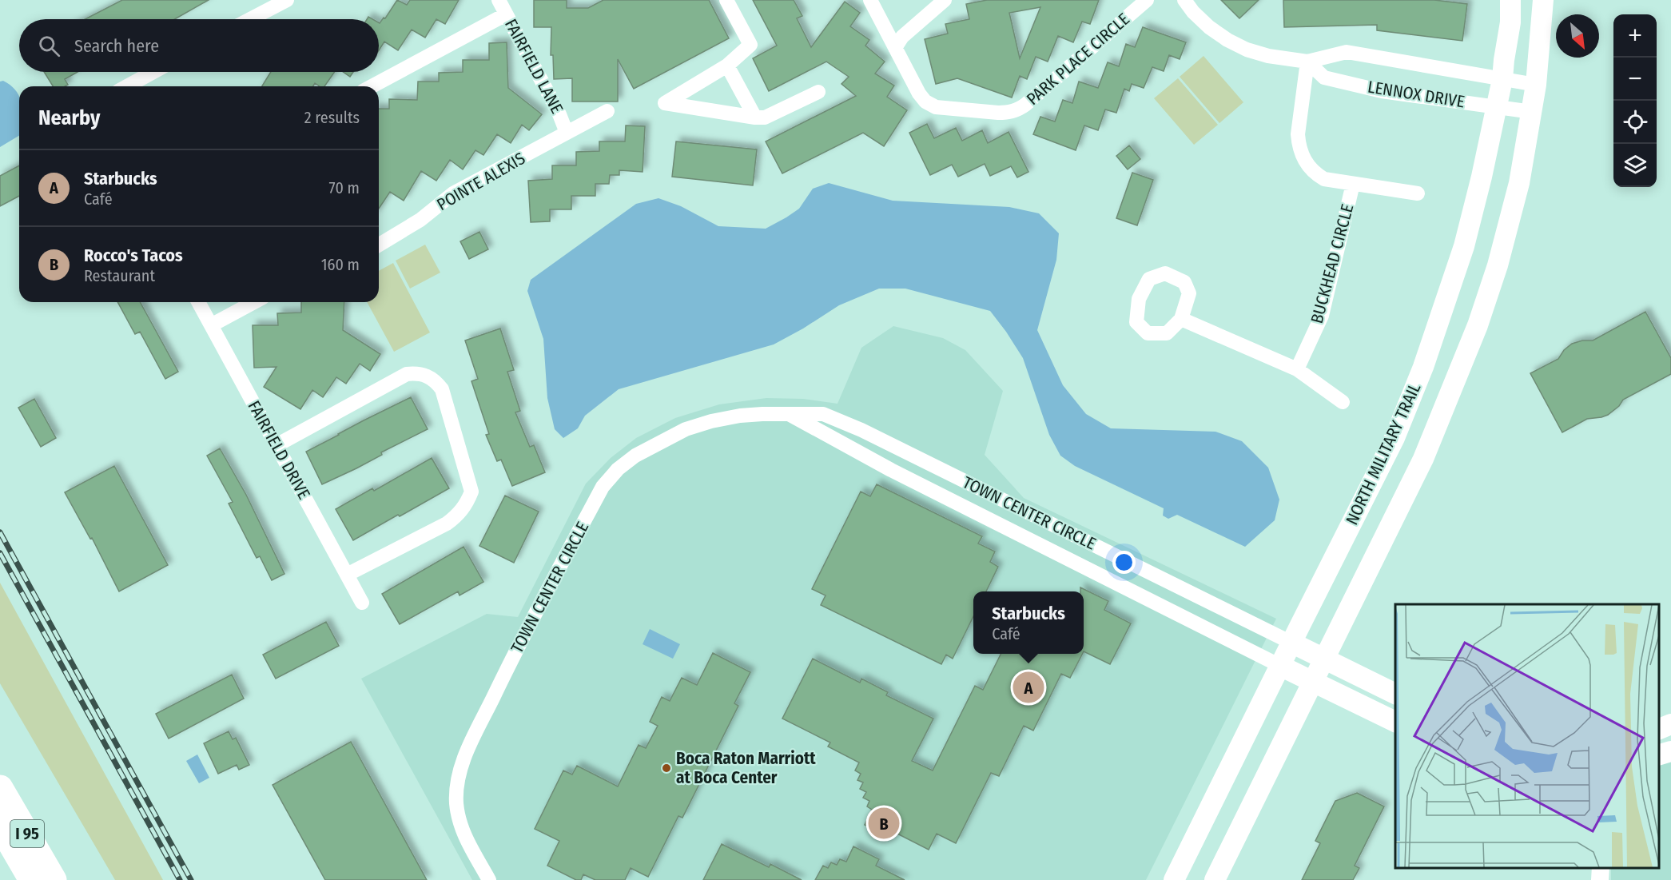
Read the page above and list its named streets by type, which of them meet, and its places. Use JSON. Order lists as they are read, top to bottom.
{
  "streets": {
    "highway": ["I 95"],
    "main road": ["NORTH MILITARY TRAIL"],
    "street": [
      "PARK PLACE CIRCLE",
      "FAIRFIELD LANE",
      "LENNOX DRIVE",
      "POINTE ALEXIS",
      "BUCKHEAD CIRCLE",
      "FAIRFIELD DRIVE",
      "TOWN CENTER CIRCLE"
    ]
  },
  "crossings": [
    ["FAIRFIELD LANE", "POINTE ALEXIS"],
    ["LENNOX DRIVE", "BUCKHEAD CIRCLE"],
    ["LENNOX DRIVE", "NORTH MILITARY TRAIL"],
    ["NORTH MILITARY TRAIL", "TOWN CENTER CIRCLE"]
  ],
  "places": ["Boca Raton Marriott at Boca Center"],
  "north": "bottom right",
  "page": {
    "map_buttons": ["+", "−"],
    "search": "Search here",
    "heading": ["Nearby", "2 results"],
    "list": [
      {
        "mark": "A",
        "name": "Starbucks",
        "note": "Café",
        "value": "70 m"
      },
      {
        "mark": "B",
        "name": "Rocco's Tacos",
        "note": "Restaurant",
        "value": "160 m"
      }
    ],
    "popup": ["Starbucks", "Café"],
    "pins": ["A", "B"]
  }
}
